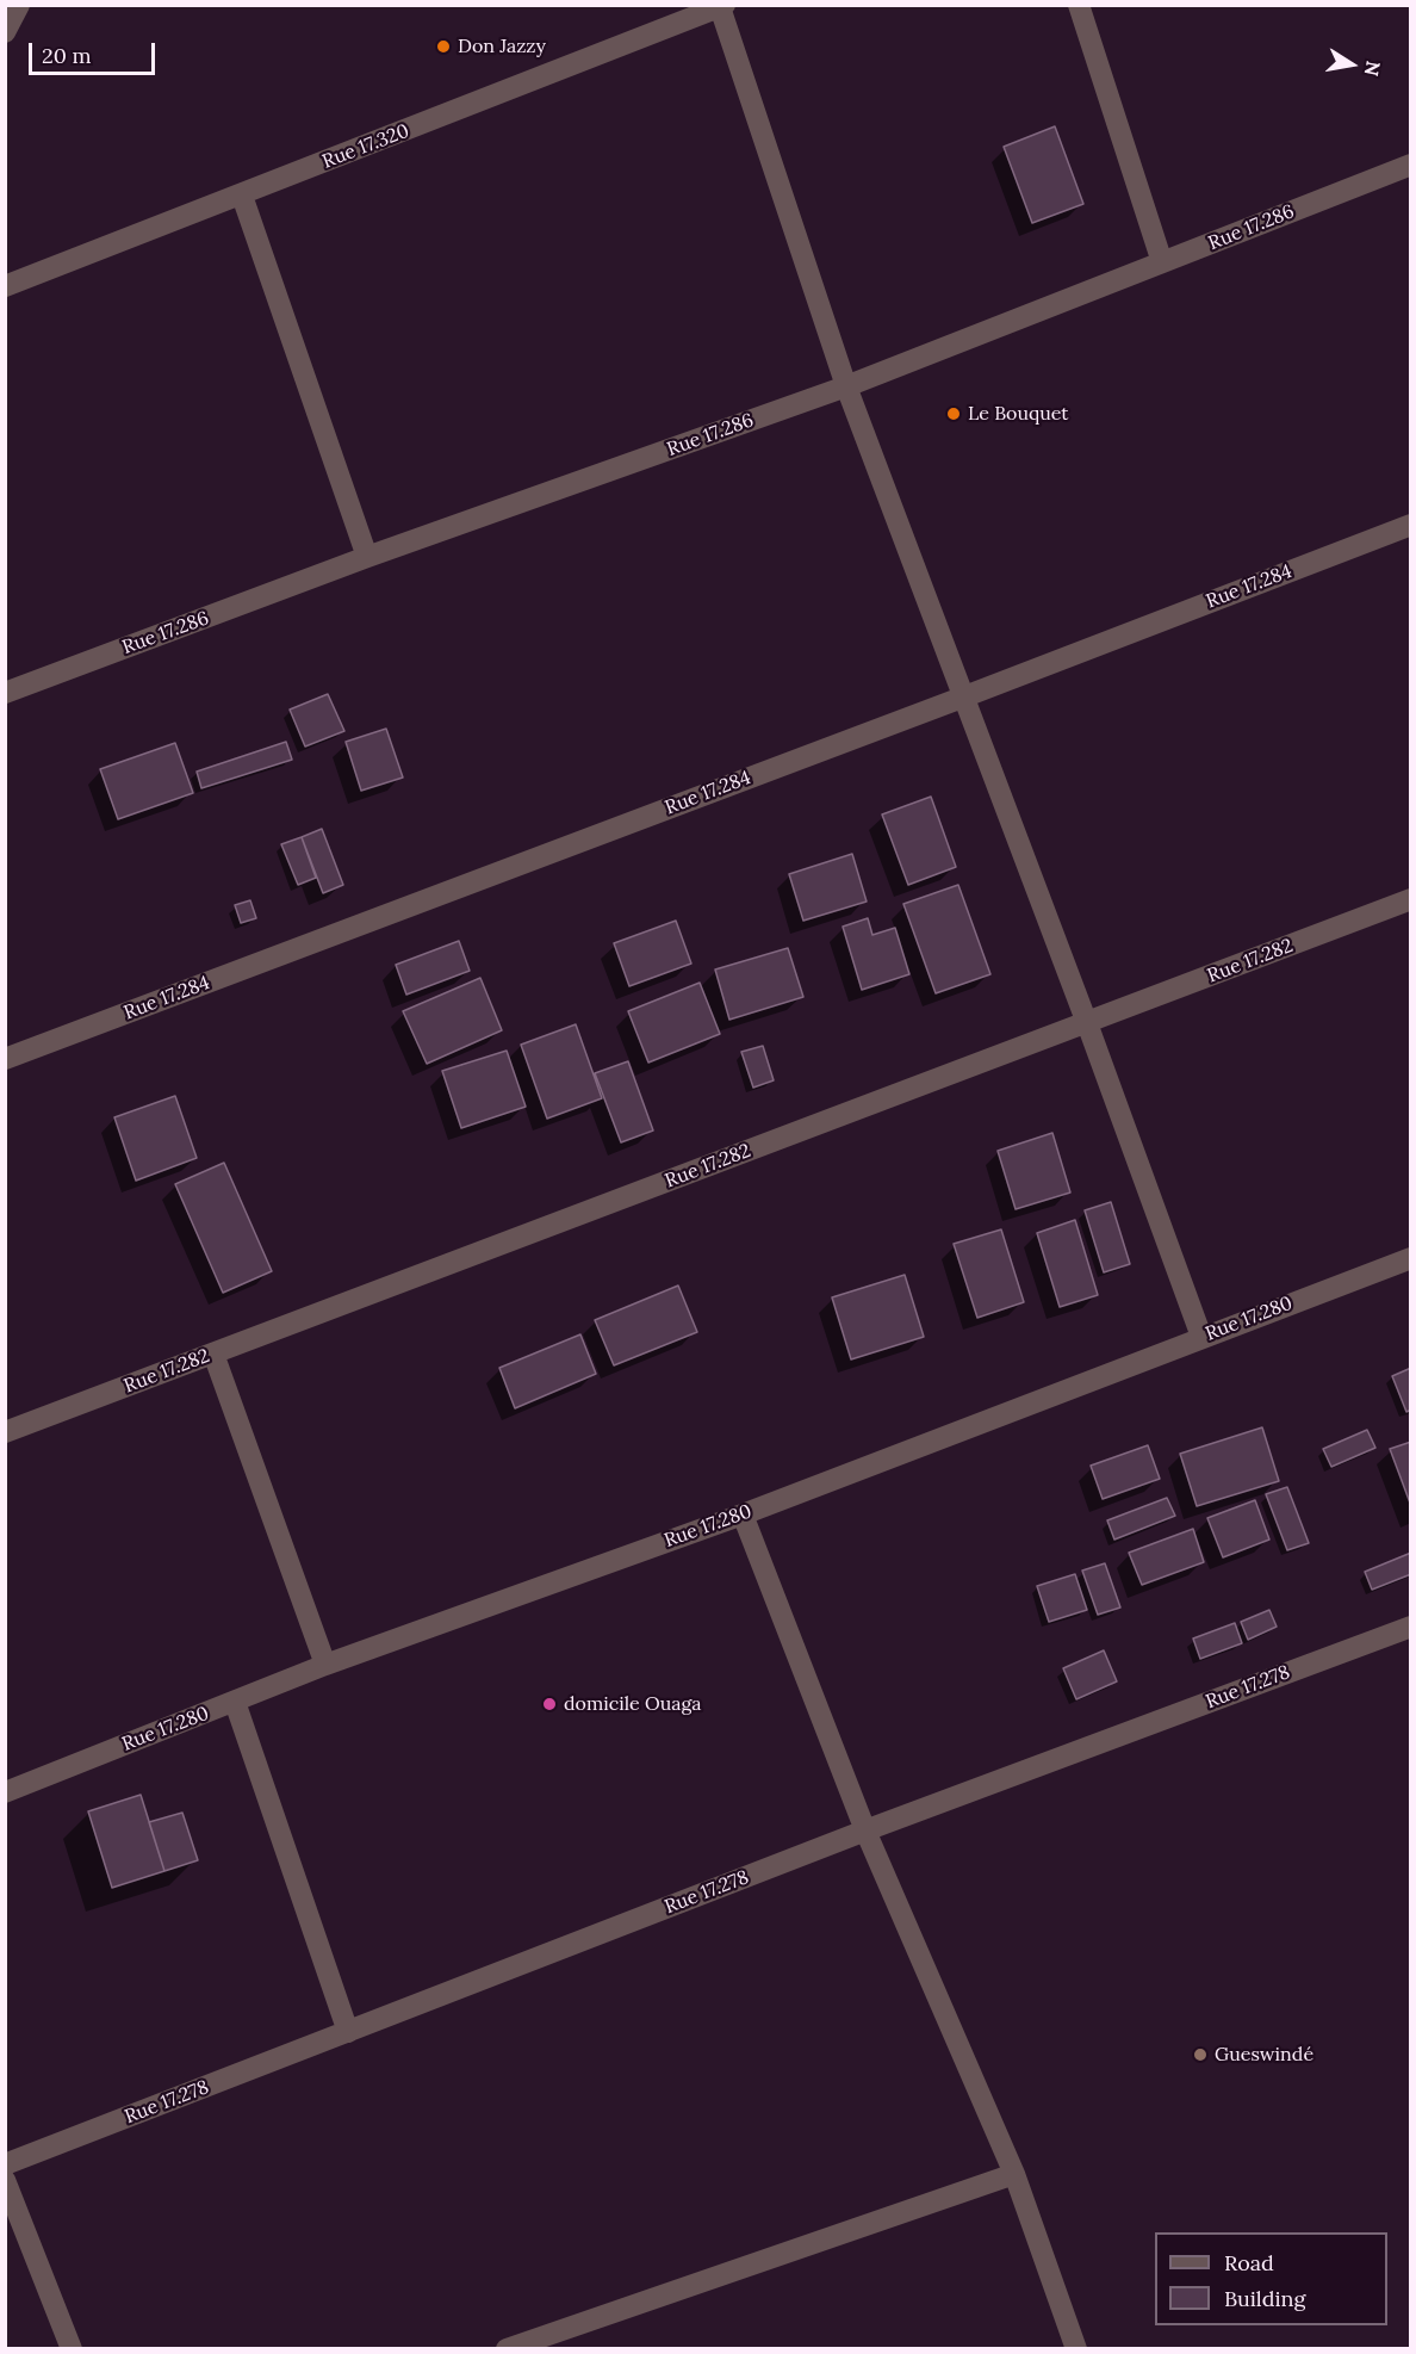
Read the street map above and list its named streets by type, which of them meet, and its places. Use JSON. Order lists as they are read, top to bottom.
{
  "streets": {
    "street": [
      "Rue 17.320",
      "Rue 17.286",
      "Rue 17.284",
      "Rue 17.282",
      "Rue 17.280",
      "Rue 17.278"
    ]
  },
  "places": [
    "Don Jazzy",
    "Le Bouquet",
    "domicile Ouaga",
    "Gueswindé"
  ],
  "legend": ["Road", "Building"],
  "scale_bar": "20 m",
  "north": "right"
}
